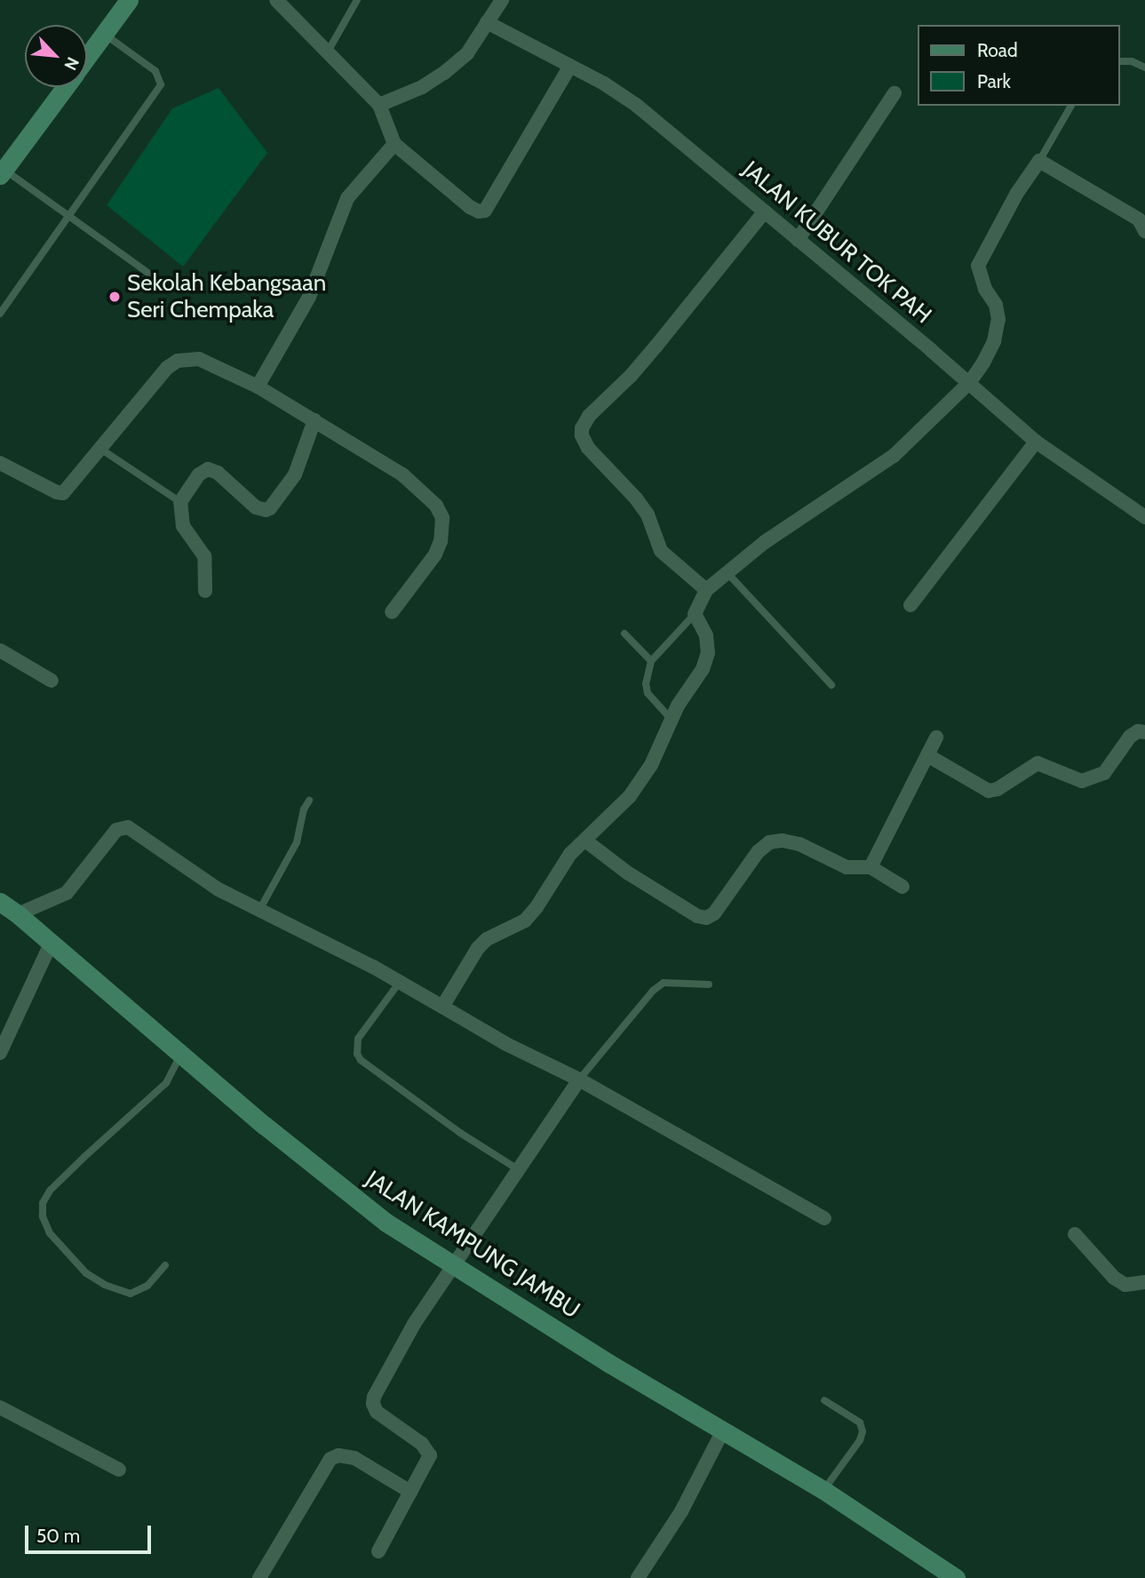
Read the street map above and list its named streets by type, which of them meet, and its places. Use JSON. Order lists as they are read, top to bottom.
{
  "streets": {
    "street": ["JALAN KUBUR TOK PAH", "JALAN KAMPUNG JAMBU"]
  },
  "places": ["Sekolah Kebangsaan Seri Chempaka"],
  "legend": ["Road", "Park"],
  "scale_bar": "50 m",
  "north": "bottom right"
}
